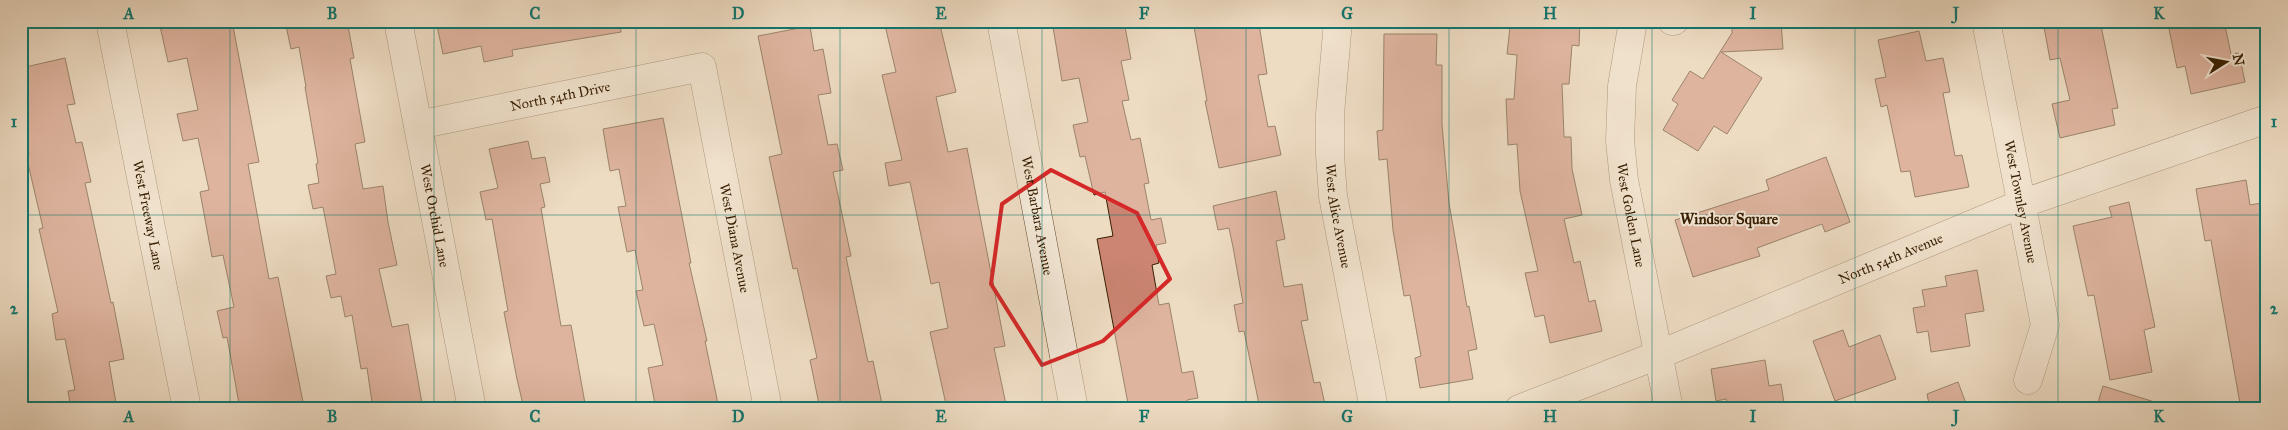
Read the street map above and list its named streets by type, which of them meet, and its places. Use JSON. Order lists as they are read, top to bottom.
{
  "streets": {
    "street": [
      "North 54th Drive",
      "West Townley Avenue",
      "West Freeway Lane",
      "West Orchid Lane",
      "West Barbara Avenue",
      "West Alice Avenue",
      "West Golden Lane",
      "West Diana Avenue",
      "North 54th Avenue"
    ]
  },
  "crossings": [
    ["North 54th Drive", "West Orchid Lane"],
    ["North 54th Drive", "West Diana Avenue"],
    ["West Townley Avenue", "North 54th Avenue"],
    ["West Golden Lane", "North 54th Avenue"]
  ],
  "districts": ["Windsor Square"],
  "north": "right",
  "grid": {
    "columns": [
      "A",
      "B",
      "C",
      "D",
      "E",
      "F",
      "G",
      "H",
      "I",
      "J",
      "K"
    ],
    "rows": ["1", "2"]
  }
}
